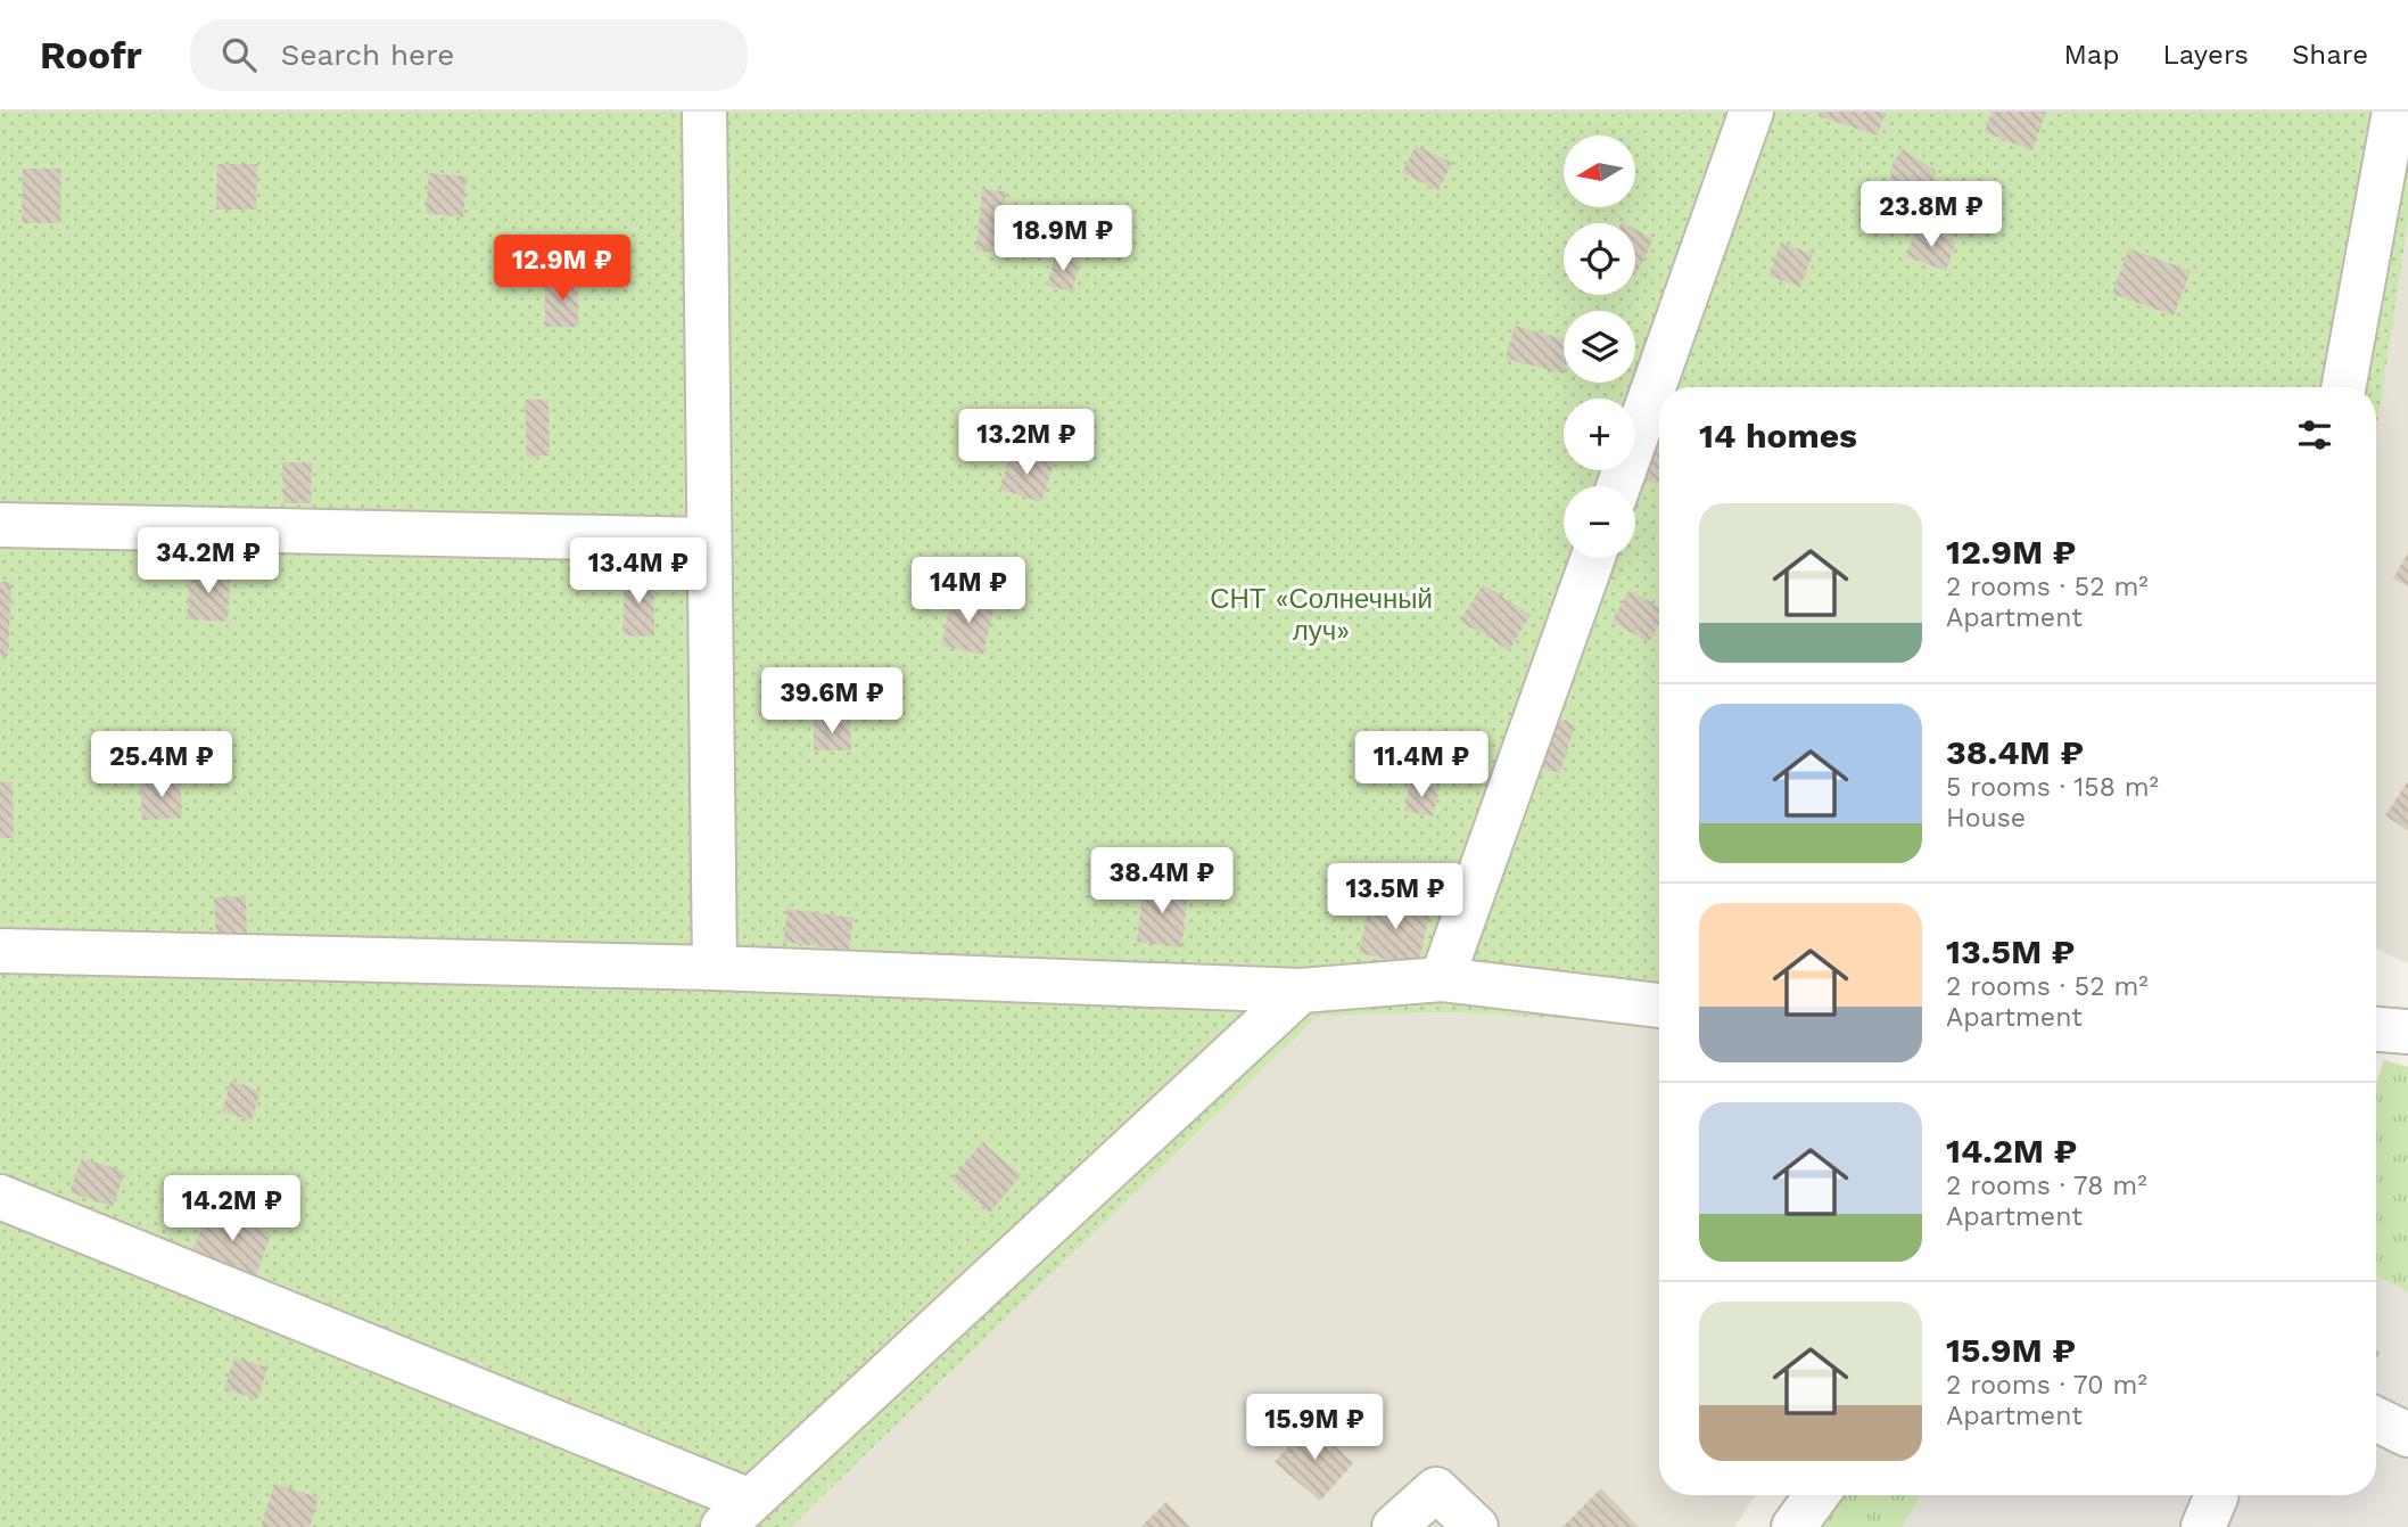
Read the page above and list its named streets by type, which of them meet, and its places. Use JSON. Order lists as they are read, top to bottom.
{
  "parks": ["СНТ «Солнечный луч»"],
  "north": "left",
  "page": {
    "header": "Roofr",
    "search": "Search here",
    "nav": ["Map", "Layers", "Share"],
    "map_buttons": ["+", "−"],
    "price": [
      "23.8M ₽",
      "18.9M ₽",
      "12.9M ₽",
      "13.2M ₽",
      "34.2M ₽",
      "13.4M ₽",
      "14M ₽",
      "39.6M ₽",
      "25.4M ₽",
      "11.4M ₽",
      "38.4M ₽",
      "13.5M ₽",
      "14.2M ₽",
      "15.9M ₽"
    ],
    "heading": "14 homes",
    "list": [
      {
        "name": "12.9M ₽",
        "note": "2 rooms · 52 m² · Apartment"
      },
      {
        "name": "38.4M ₽",
        "note": "5 rooms · 158 m² · House"
      },
      {
        "name": "13.5M ₽",
        "note": "2 rooms · 52 m² · Apartment"
      },
      {
        "name": "14.2M ₽",
        "note": "2 rooms · 78 m² · Apartment"
      },
      {
        "name": "15.9M ₽",
        "note": "2 rooms · 70 m² · Apartment"
      }
    ]
  }
}
